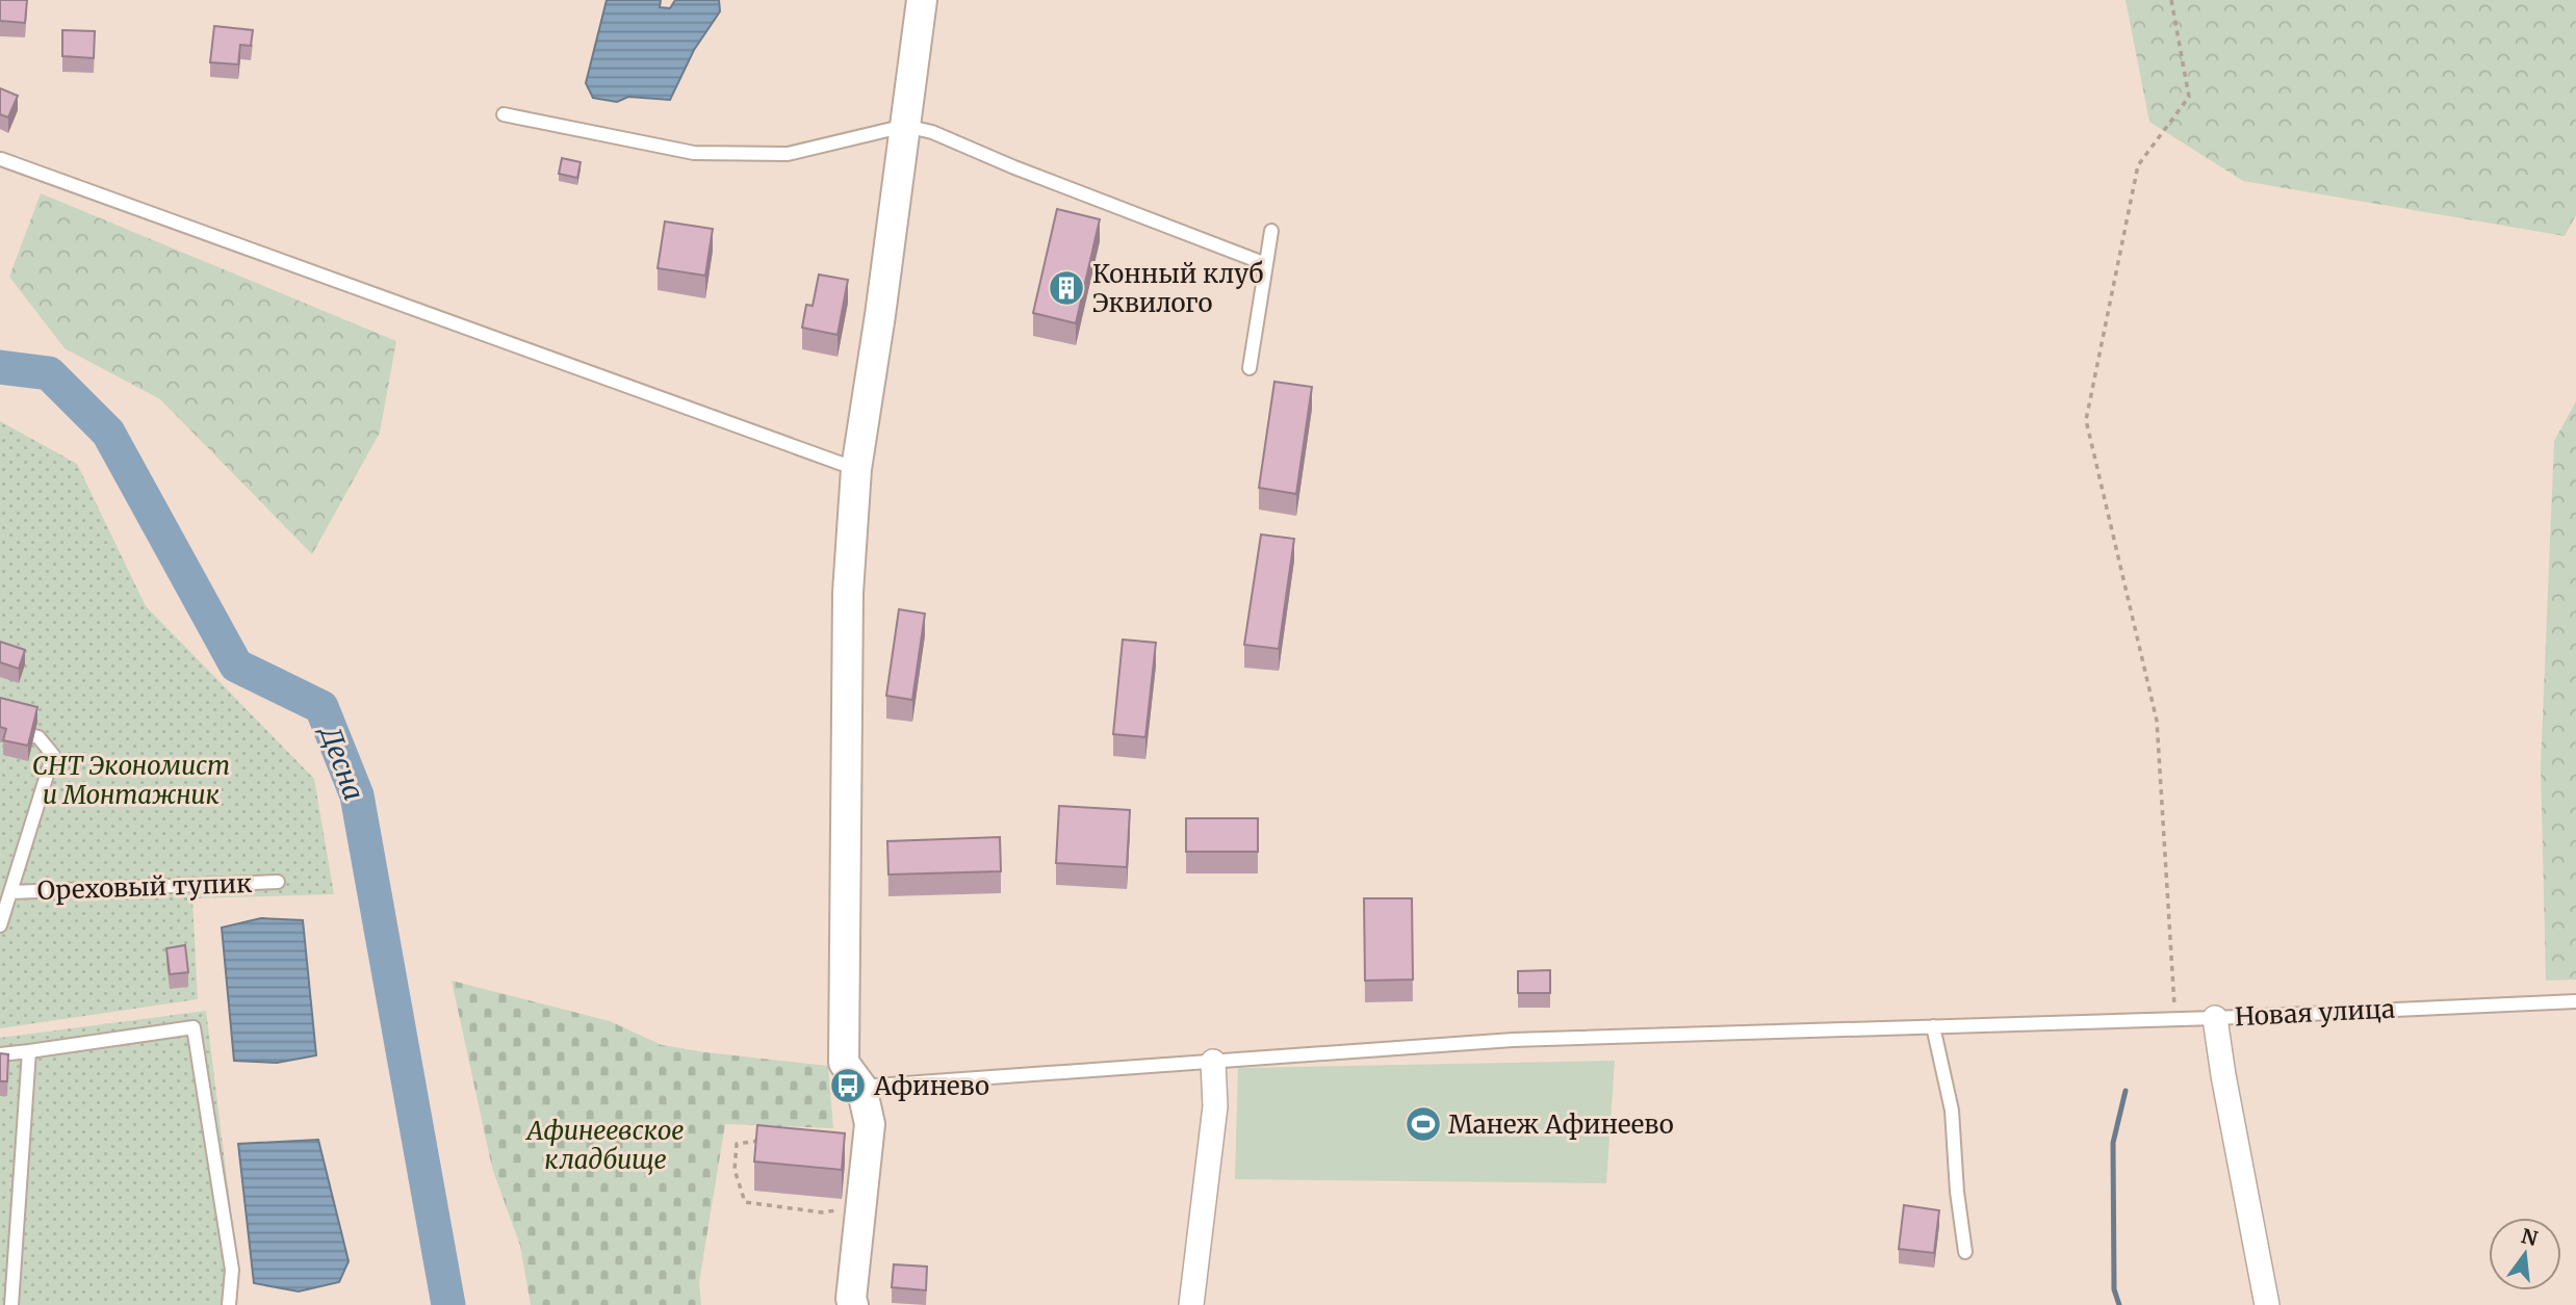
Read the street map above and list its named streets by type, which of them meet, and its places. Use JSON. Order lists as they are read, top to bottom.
{
  "streets": {
    "street": ["Новая улица"],
    "lane": ["Ореховый тупик"]
  },
  "water": ["Десна"],
  "parks": ["СНТ Экономист и Монтажник", "Афинеевское кладбище"],
  "places": {
    "building": ["Конный клуб Эквилого"],
    "bus stop": ["Афинево"],
    "sports": ["Манеж Афинеево"]
  },
  "north": "top"
}
